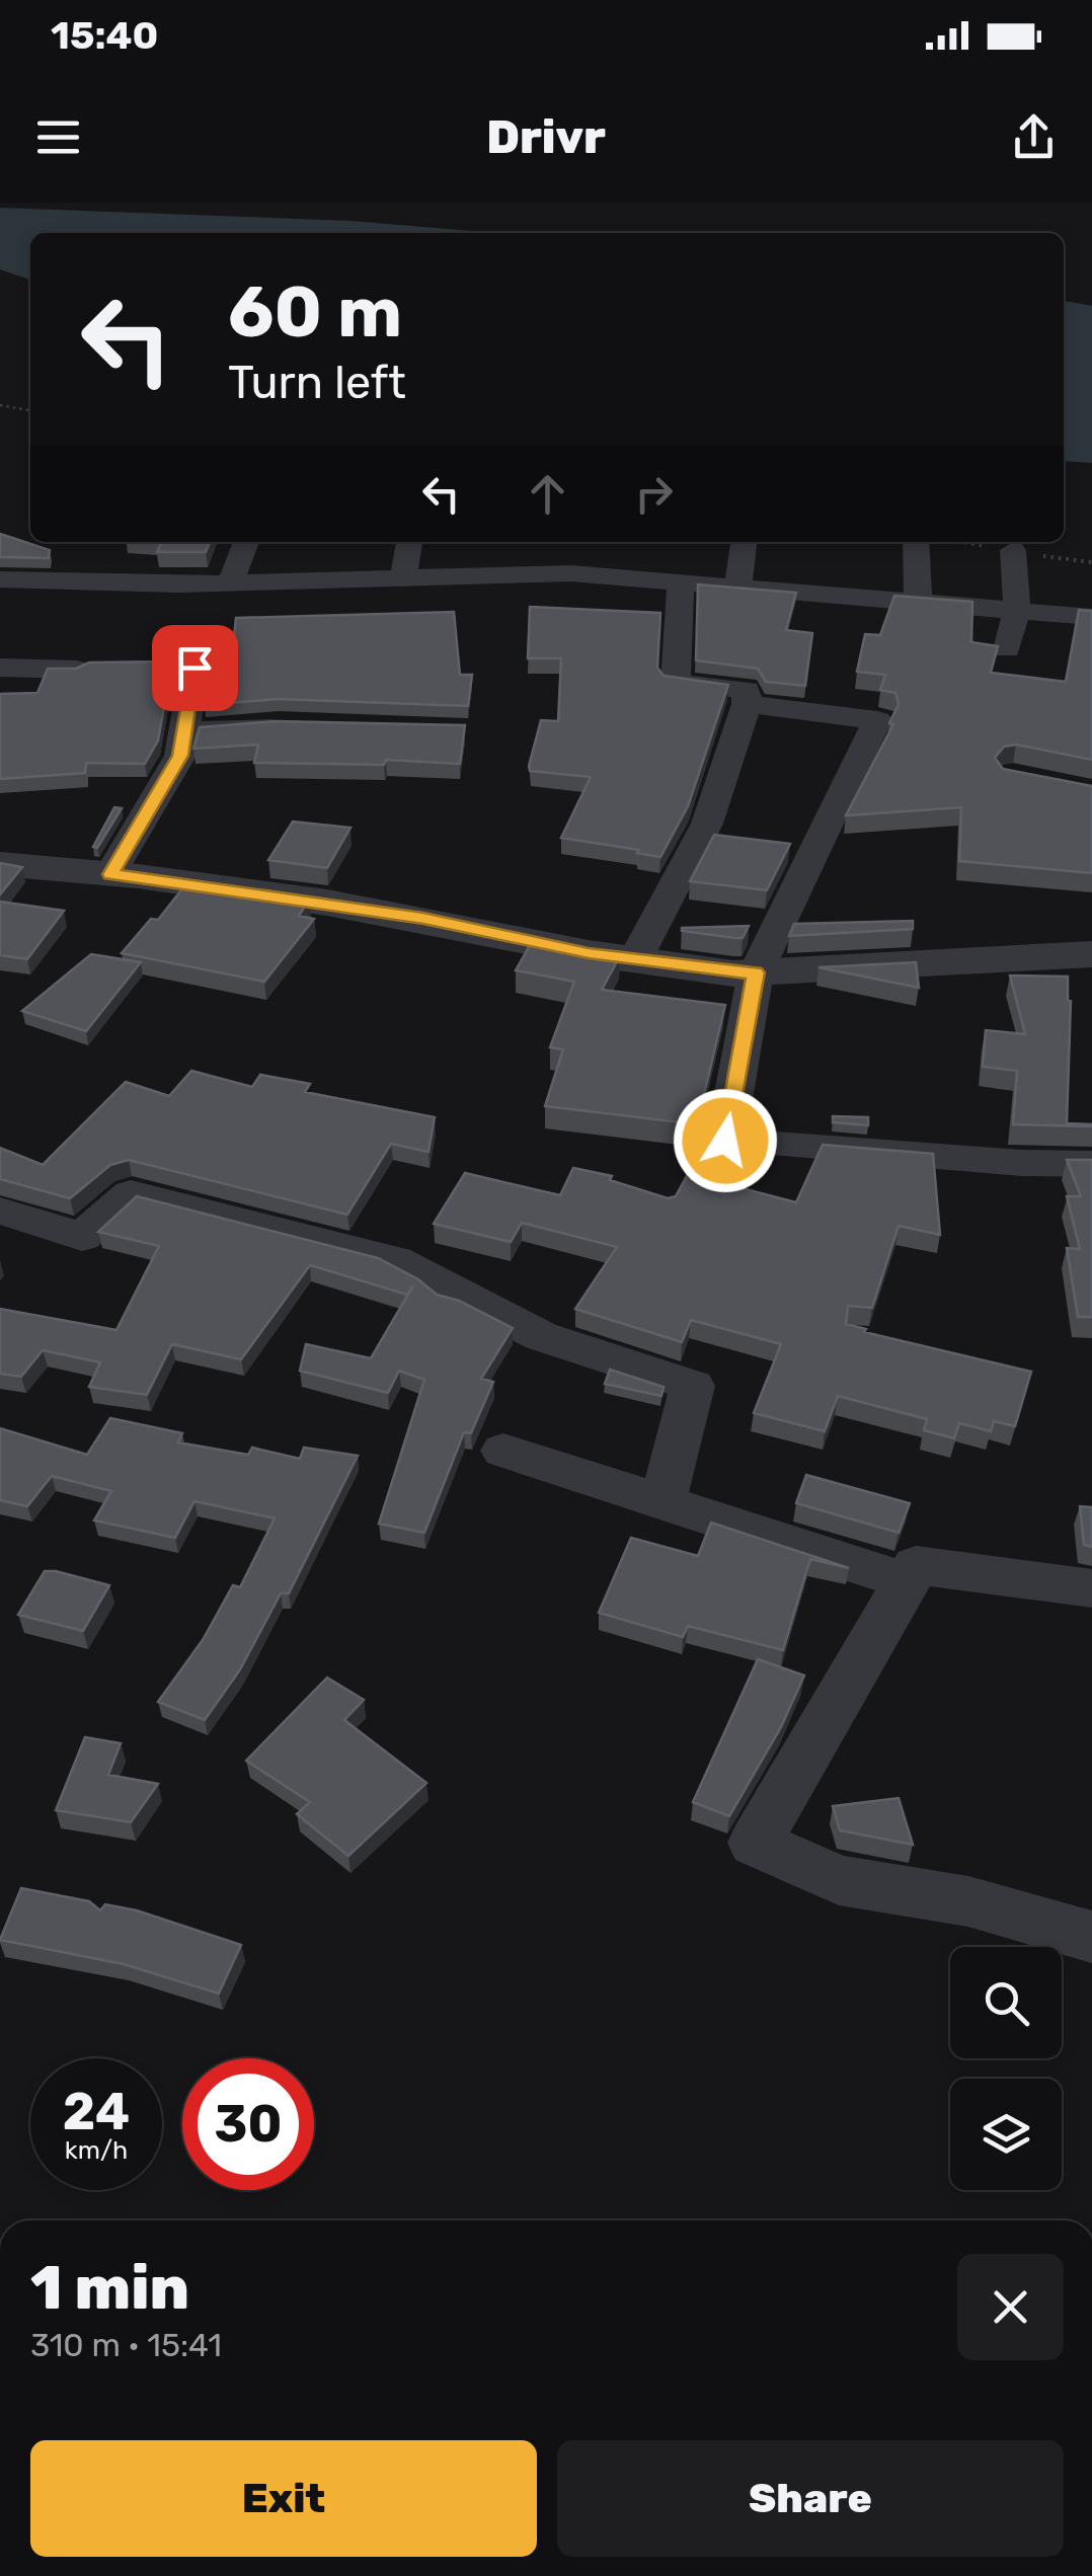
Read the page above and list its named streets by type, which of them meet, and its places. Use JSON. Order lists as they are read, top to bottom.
{
  "page": {
    "status": "15:40",
    "header": "Drivr",
    "turn": ["60 m", "Turn left"],
    "speed": "24 km/h",
    "limit": "30",
    "heading": ["1 min", "310 m · 15:41"],
    "buttons": ["Exit", "Share"]
  }
}
